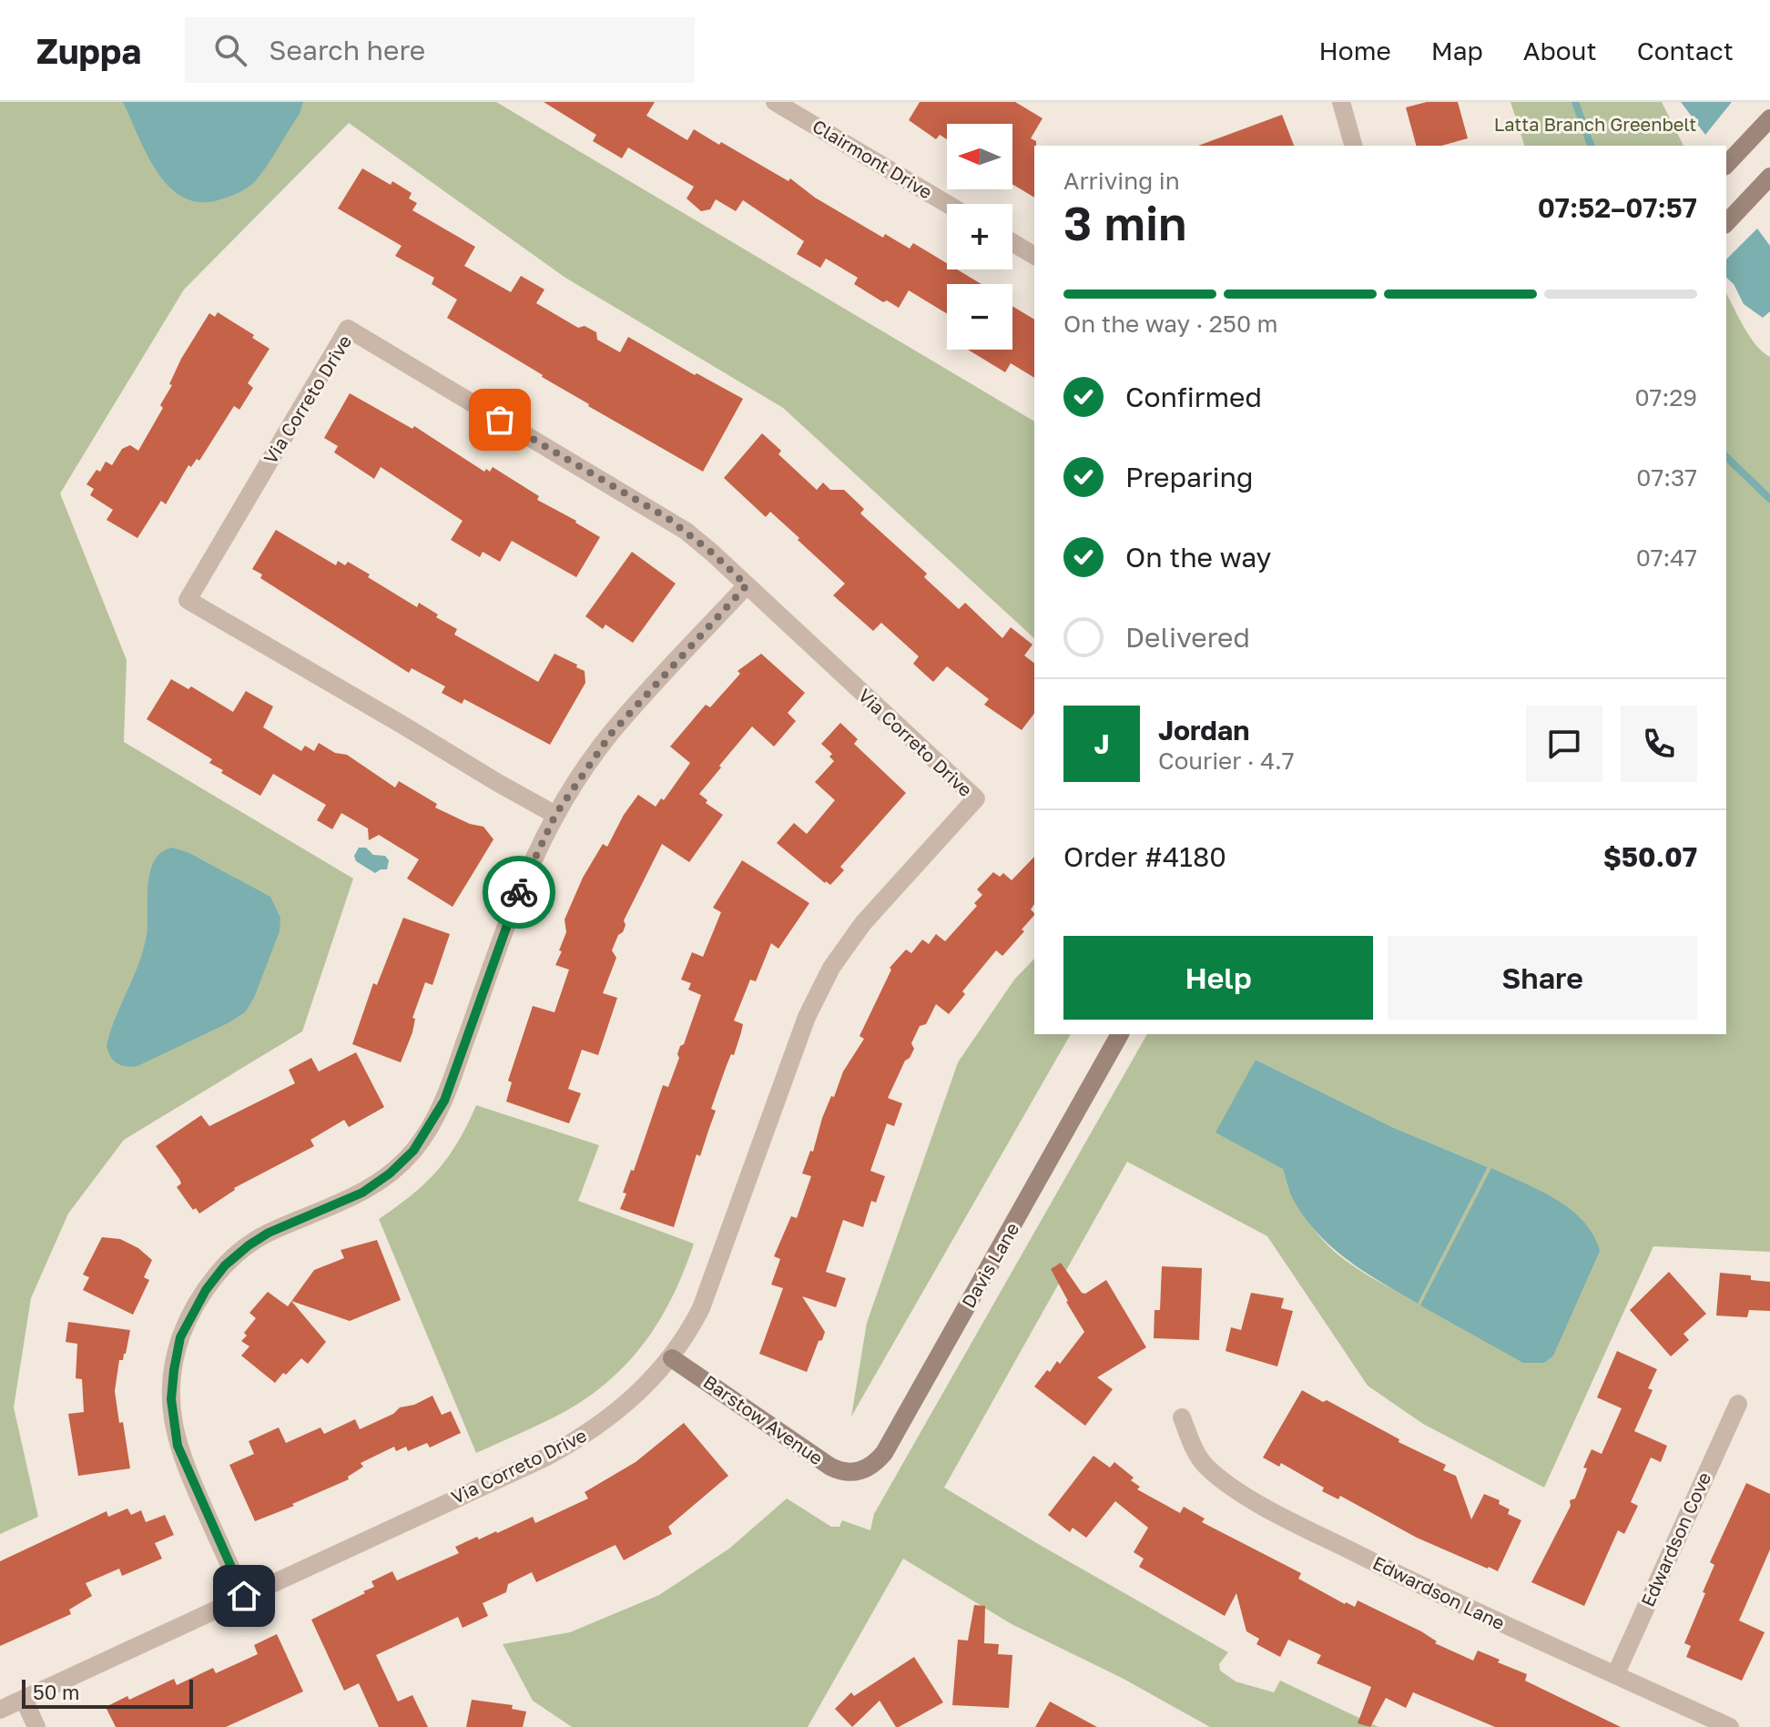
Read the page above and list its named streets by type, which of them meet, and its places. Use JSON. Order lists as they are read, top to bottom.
{
  "streets": {
    "street": [
      "Clairmont Drive",
      "Via Correto Drive",
      "Davis Lane",
      "Barstow Avenue",
      "Edwardson Cove",
      "Edwardson Lane"
    ]
  },
  "crossings": [
    ["Via Correto Drive", "Barstow Avenue"],
    ["Davis Lane", "Barstow Avenue"],
    ["Edwardson Cove", "Edwardson Lane"]
  ],
  "parks": ["Latta Branch Greenbelt"],
  "scale_bar": "50 m",
  "north": "left",
  "page": {
    "header": "Zuppa",
    "search": "Search here",
    "nav": [
      "Home",
      "Map",
      "About",
      "Contact"
    ],
    "map_buttons": ["+", "−"],
    "heading": ["3 min", "Arriving in", "07:52–07:57"],
    "panel": [
      "Jordan",
      "Courier · 4.7",
      "Order #4180",
      "$50.07"
    ],
    "bar": "On the way · 250 m",
    "list": [
      ["Confirmed", "07:29"],
      ["Preparing", "07:37"],
      ["On the way", "07:47"],
      "Delivered"
    ],
    "round": "J",
    "buttons": ["Help", "Share"],
    "scale": "50 m"
  }
}
